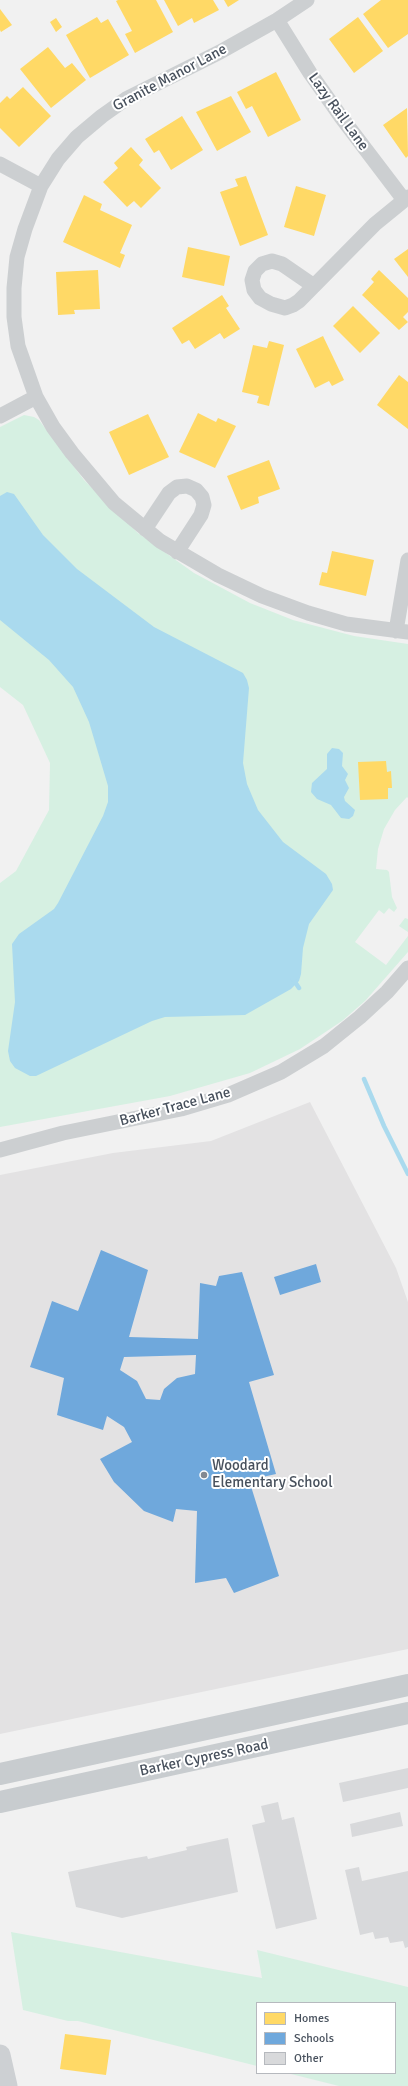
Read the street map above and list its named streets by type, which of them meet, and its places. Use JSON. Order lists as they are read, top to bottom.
{
  "streets": {
    "main road": ["Barker Cypress Road"],
    "street": ["Granite Manor Lane", "Lazy Rail Lane", "Barker Trace Lane"]
  },
  "crossings": [
    ["Granite Manor Lane", "Lazy Rail Lane"]
  ],
  "places": ["Woodard Elementary School"],
  "legend": ["Homes", "Schools", "Other"]
}
